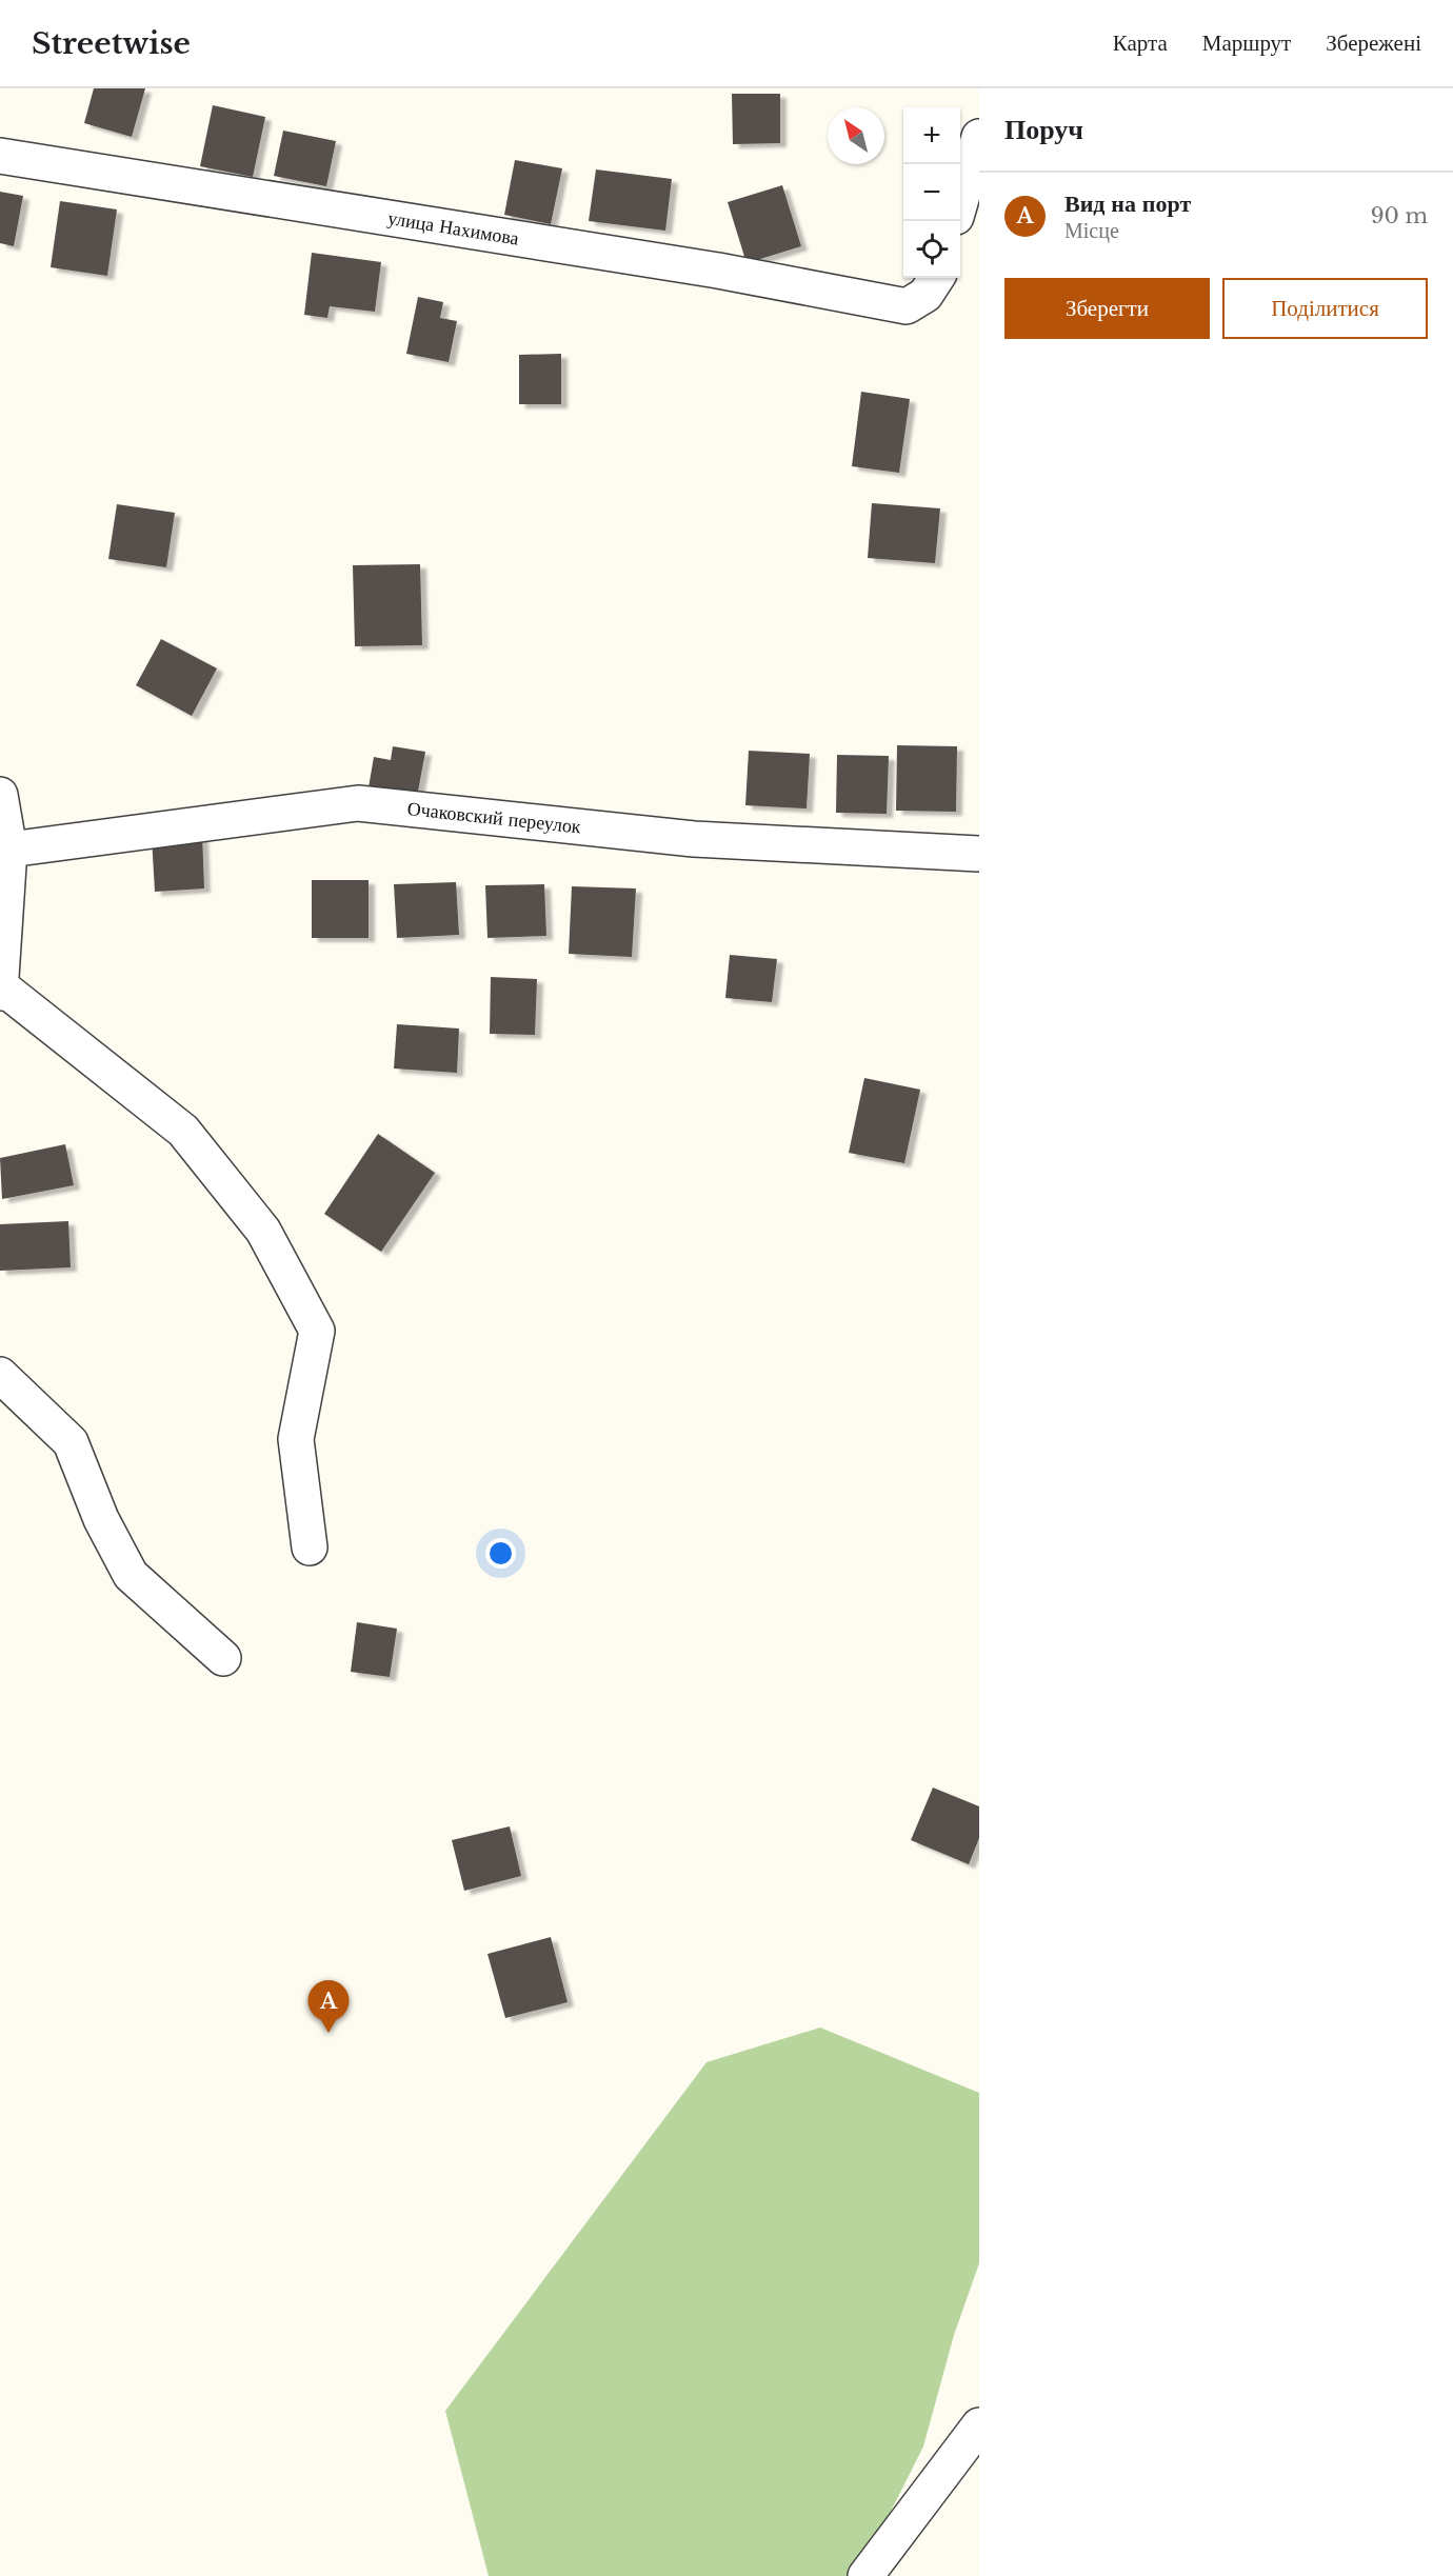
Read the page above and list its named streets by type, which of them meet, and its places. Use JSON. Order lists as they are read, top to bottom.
{
  "streets": {
    "street": ["улица Нахимова", "Очаковский переулок"]
  },
  "north": "top left",
  "page": {
    "header": "Streetwise",
    "nav": ["Карта", "Маршрут", "Збережені"],
    "heading": "Поруч",
    "map_buttons": ["+", "−"],
    "list": [
      {
        "mark": "A",
        "name": "Вид на порт",
        "note": "Місце",
        "value": "90 m"
      }
    ],
    "buttons": ["Зберегти", "Поділитися"],
    "pins": "A"
  }
}
